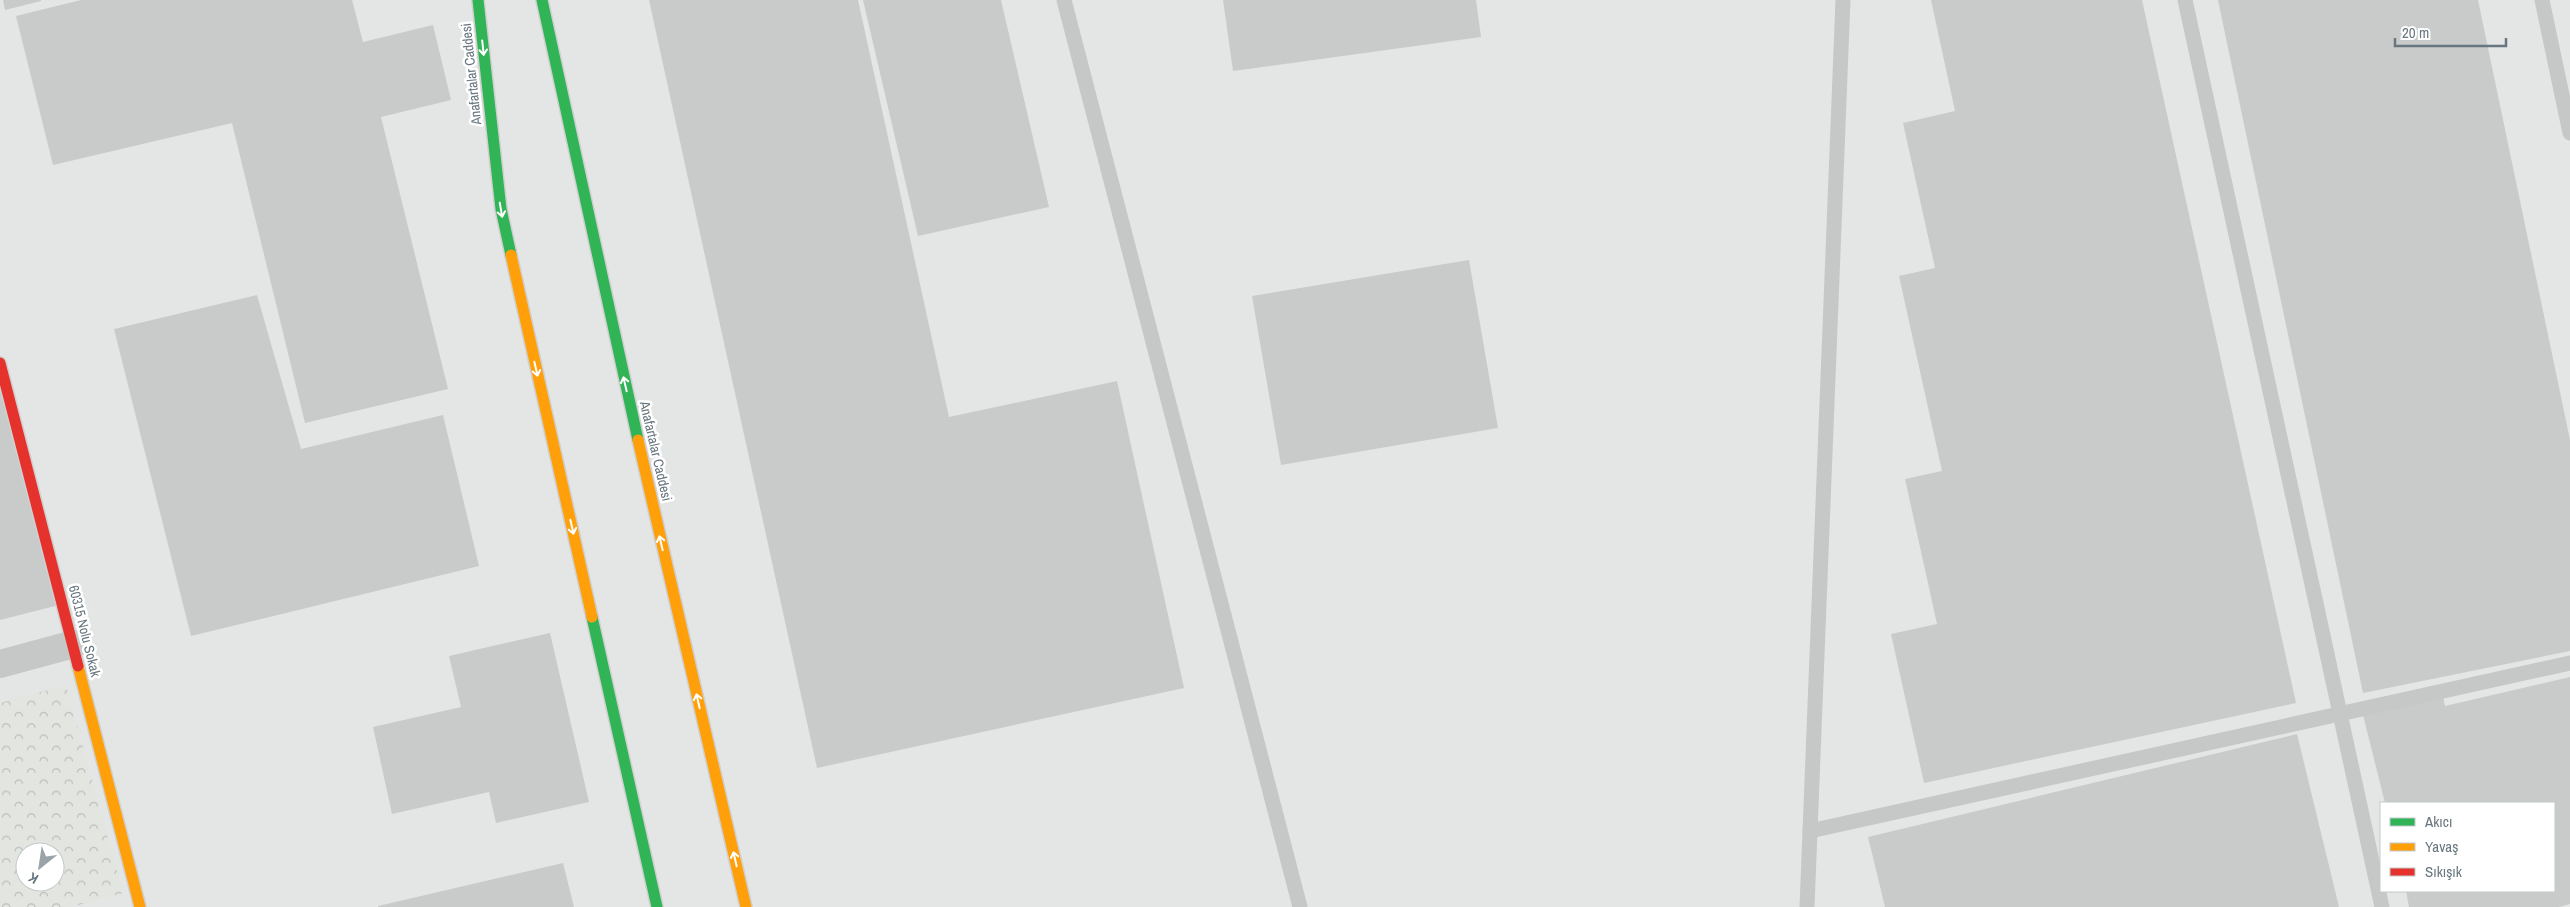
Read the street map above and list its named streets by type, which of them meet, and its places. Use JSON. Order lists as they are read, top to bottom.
{
  "streets": {
    "main road": ["Anafartalar Caddesi", "60315 Nolu Sokak"]
  },
  "legend": ["Akıcı", "Yavaş", "Sıkışık"],
  "scale_bar": "20 m",
  "north": "bottom left"
}
